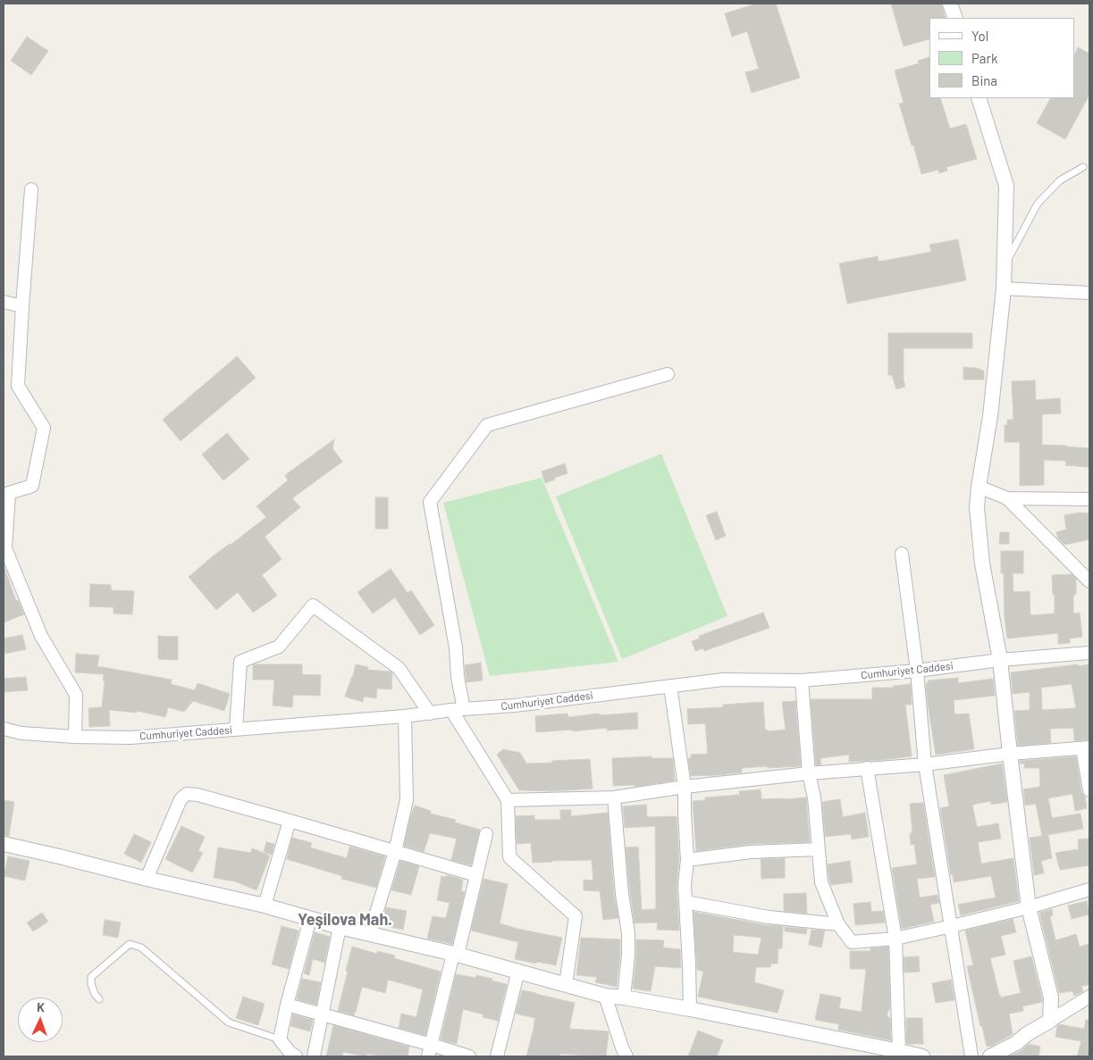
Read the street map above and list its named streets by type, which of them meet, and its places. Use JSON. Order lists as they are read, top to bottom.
{
  "streets": {
    "street": ["Cumhuriyet Caddesi"]
  },
  "districts": ["Yeşilova Mah."],
  "legend": ["Yol", "Park", "Bina"],
  "north": "top"
}
